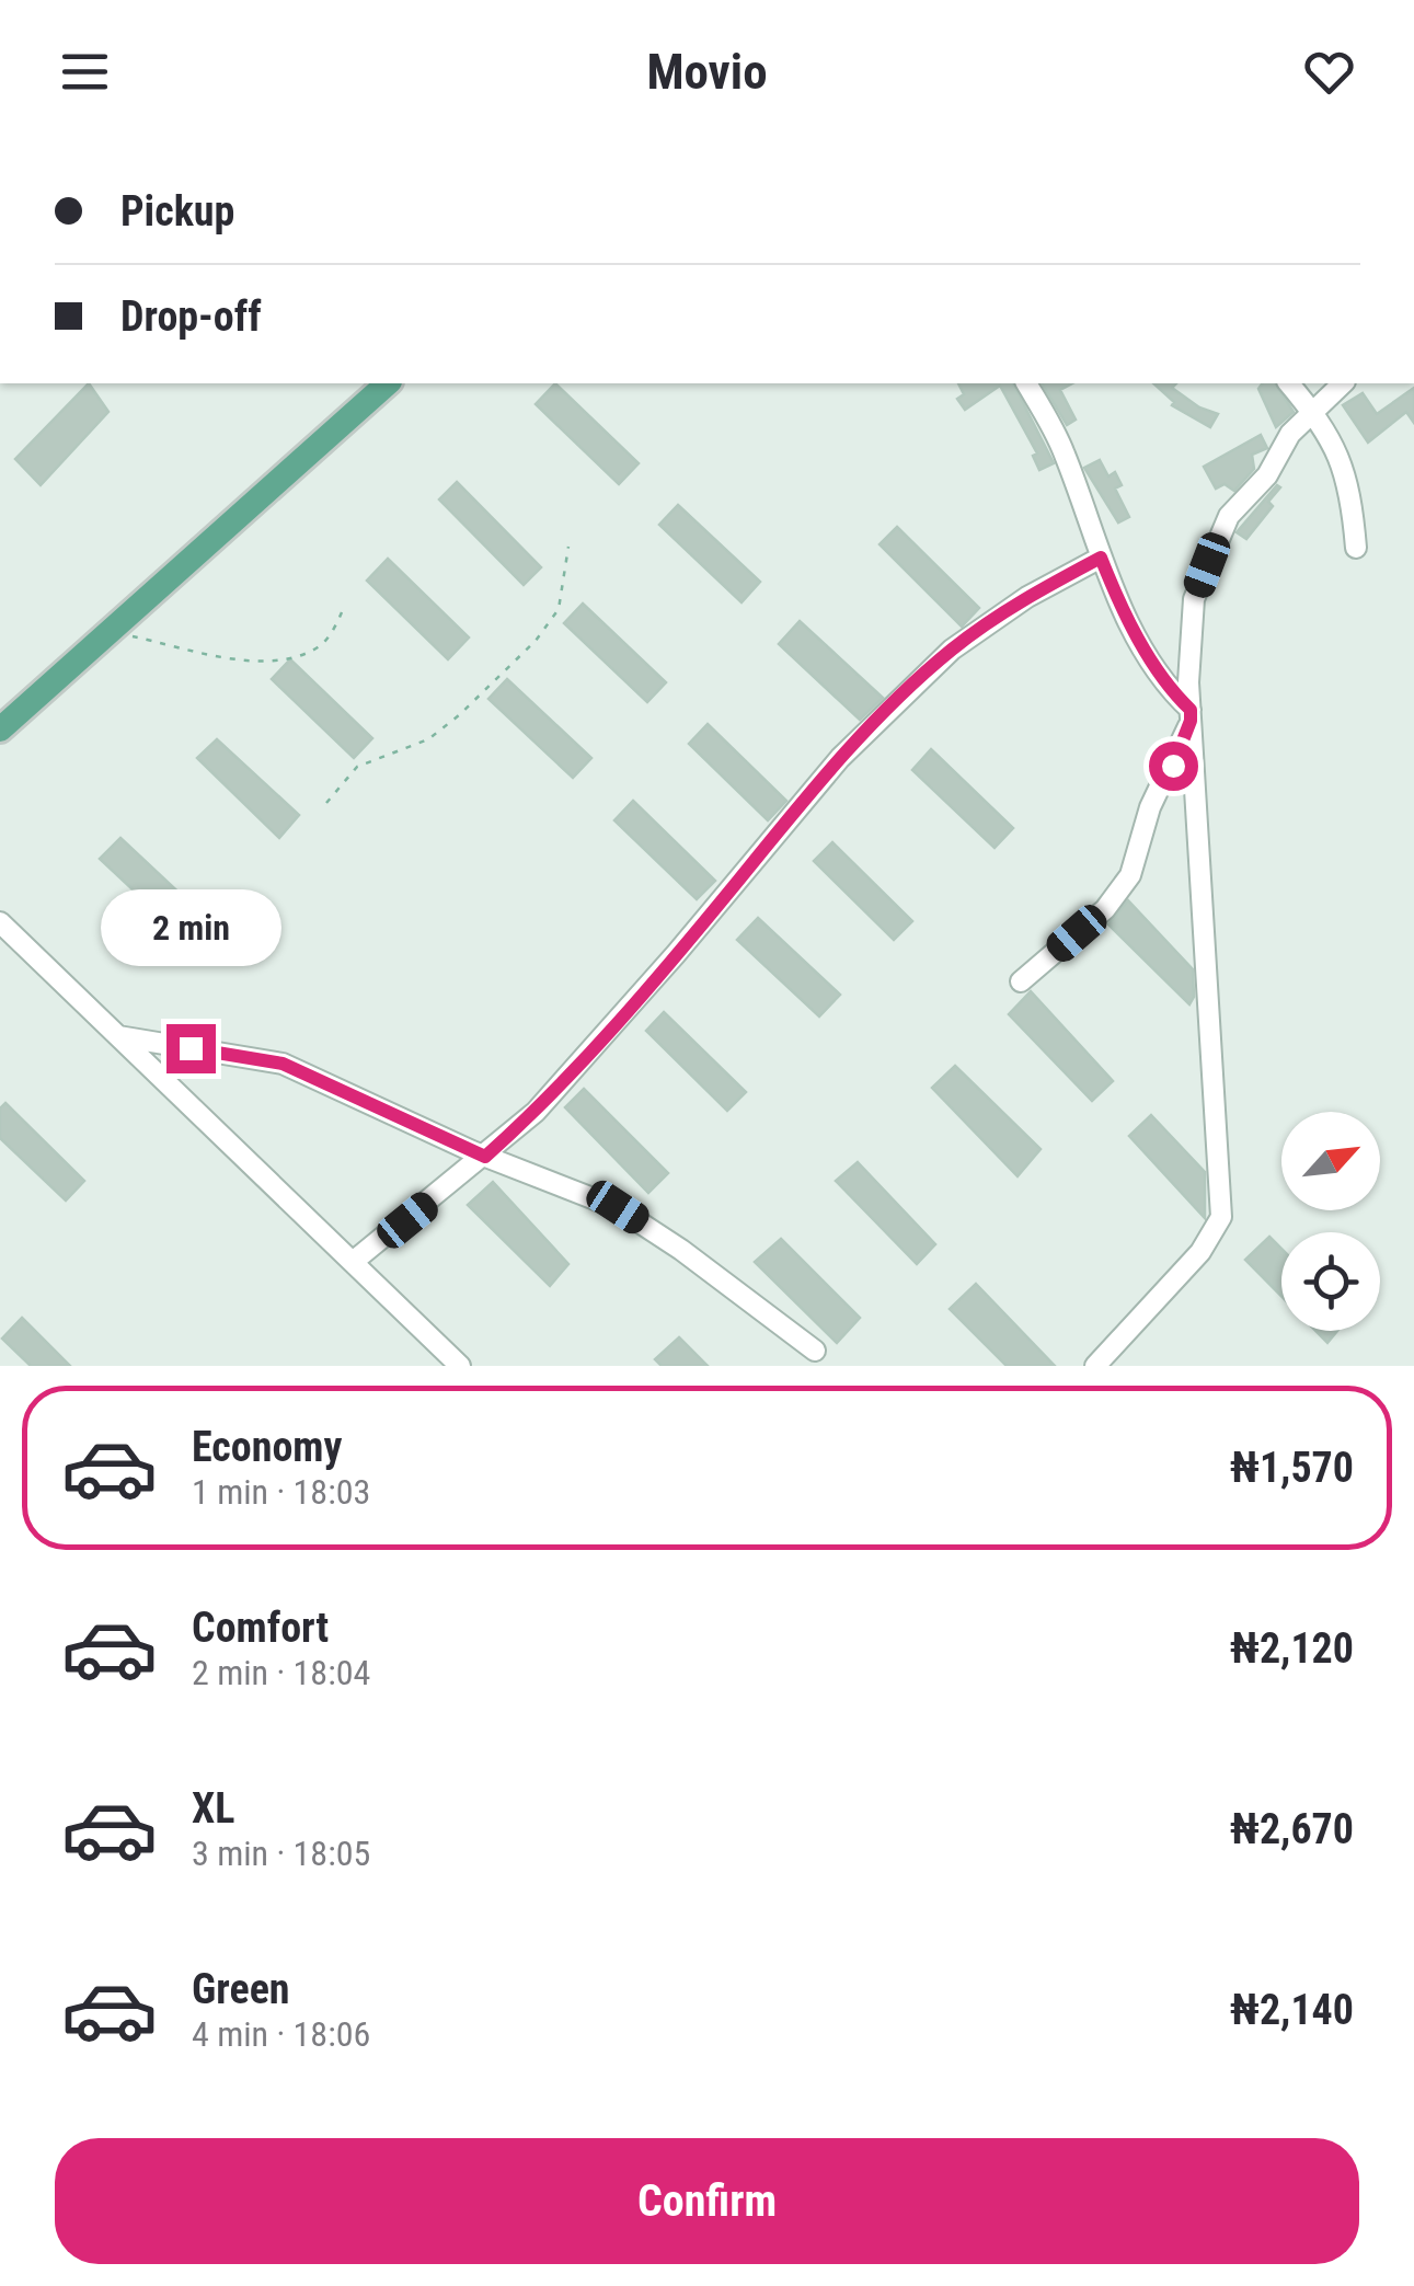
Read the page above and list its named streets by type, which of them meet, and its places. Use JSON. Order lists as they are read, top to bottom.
{
  "north": "top right",
  "page": {
    "header": "Movio",
    "banner": ["Pickup", "Drop-off"],
    "bubble": "2 min",
    "list": [
      {
        "name": "Economy",
        "note": "1 min · 18:03",
        "value": "₦1,570"
      },
      {
        "name": "Comfort",
        "note": "2 min · 18:04",
        "value": "₦2,120"
      },
      {
        "name": "XL",
        "note": "3 min · 18:05",
        "value": "₦2,670"
      },
      {
        "name": "Green",
        "note": "4 min · 18:06",
        "value": "₦2,140"
      }
    ],
    "buttons": "Confirm"
  }
}
